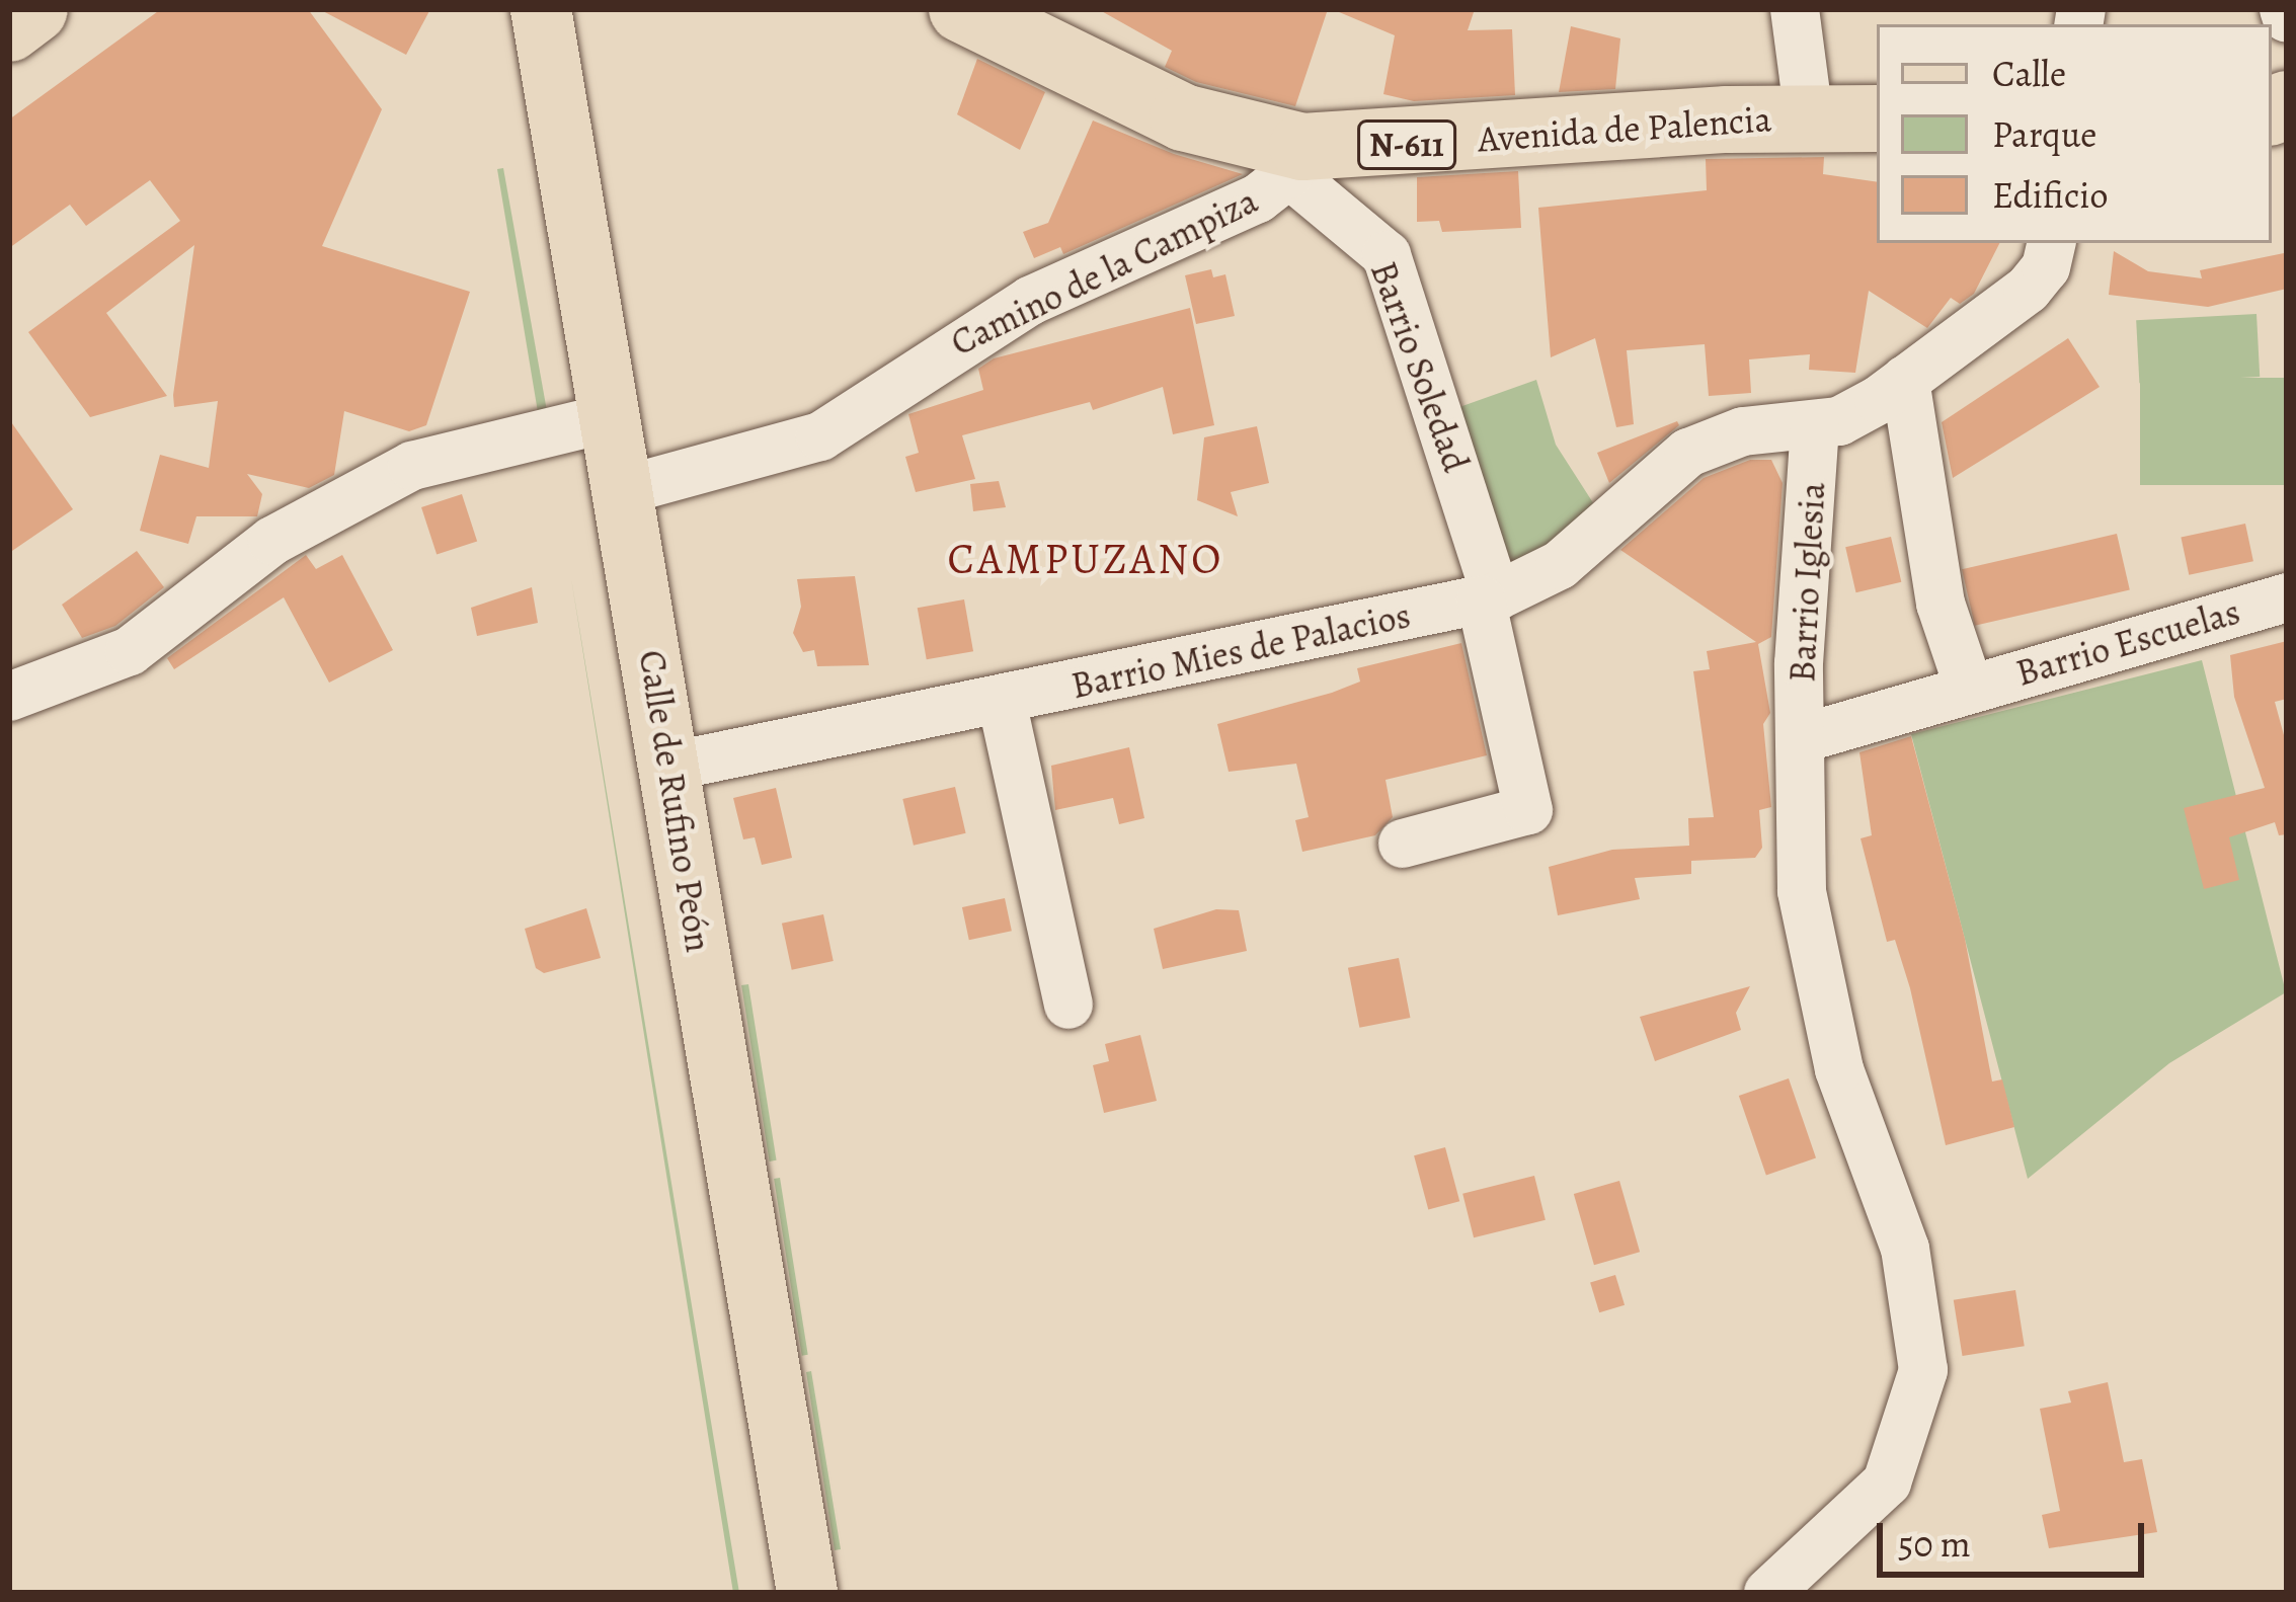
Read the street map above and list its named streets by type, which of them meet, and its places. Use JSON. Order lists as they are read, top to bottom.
{
  "streets": {
    "highway": ["Avenida de Palencia", "N-611"],
    "main road": ["Calle de Rufino Peón"],
    "street": [
      "Camino de la Campiza",
      "Barrio Soledad",
      "Barrio Iglesia",
      "Barrio Escuelas",
      "Barrio Mies de Palacios"
    ]
  },
  "crossings": [
    ["Avenida de Palencia", "Camino de la Campiza"],
    ["Avenida de Palencia", "Barrio Soledad"],
    ["Camino de la Campiza", "Barrio Soledad"],
    ["Camino de la Campiza", "Calle de Rufino Peón"],
    ["Barrio Soledad", "Barrio Mies de Palacios"],
    ["Barrio Iglesia", "Barrio Escuelas"],
    ["Barrio Iglesia", "Barrio Mies de Palacios"],
    ["Barrio Escuelas", "Barrio Mies de Palacios"],
    ["Barrio Mies de Palacios", "Calle de Rufino Peón"]
  ],
  "districts": ["CAMPUZANO"],
  "legend": ["Calle", "Parque", "Edificio"],
  "scale_bar": "50 m"
}
